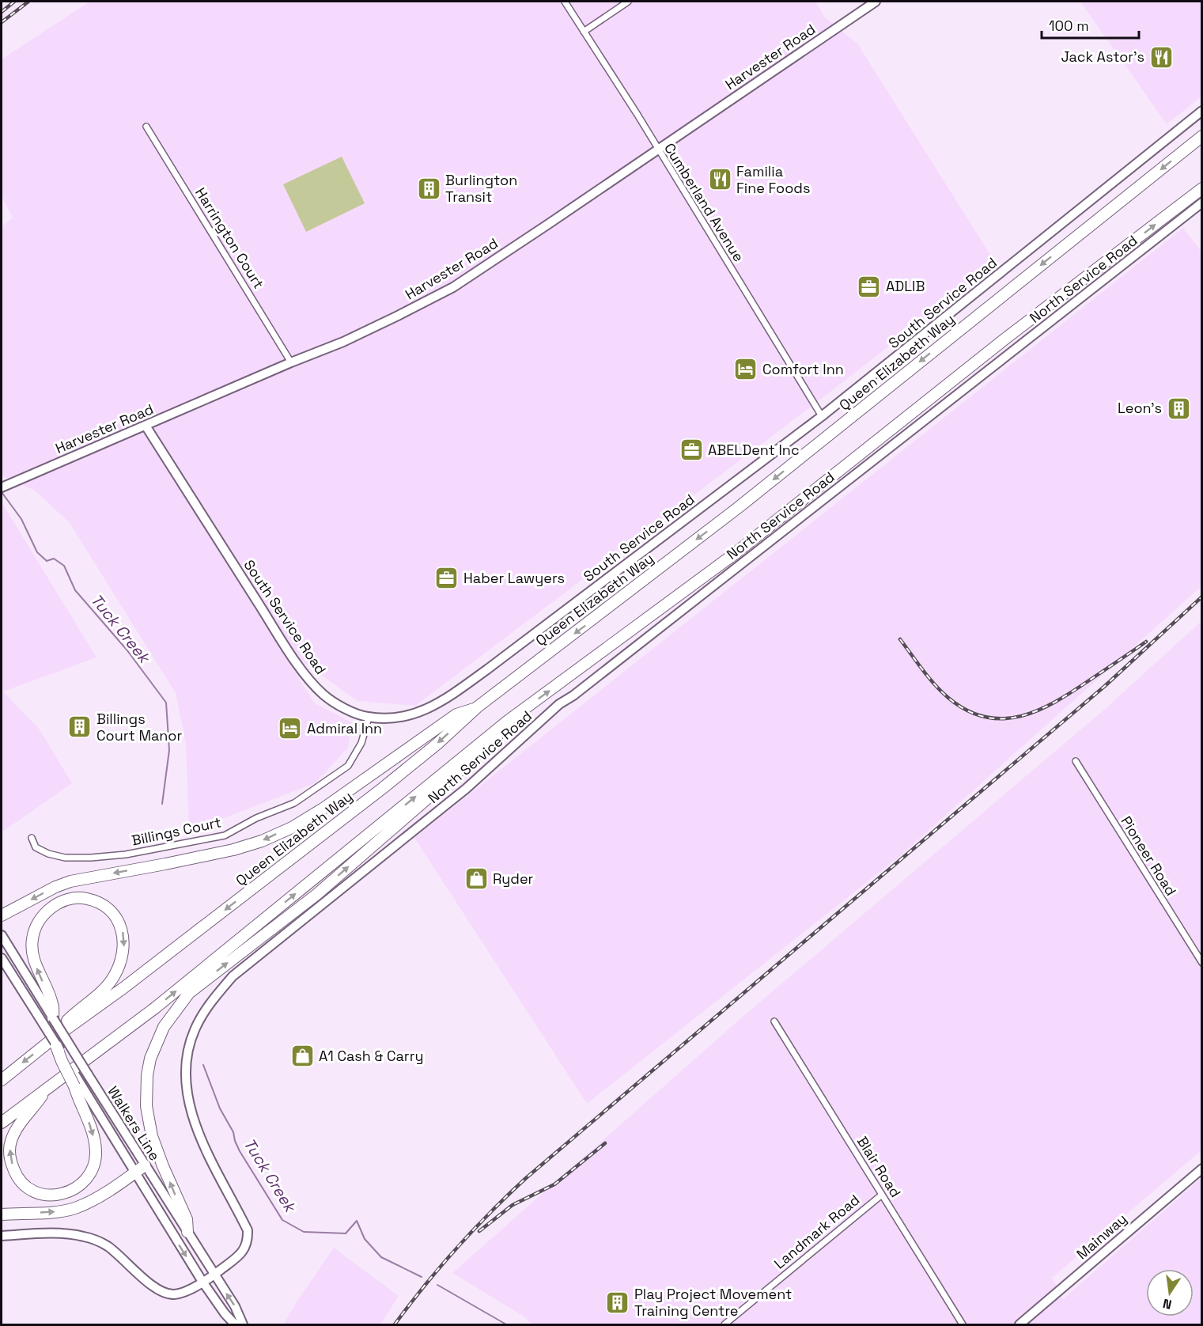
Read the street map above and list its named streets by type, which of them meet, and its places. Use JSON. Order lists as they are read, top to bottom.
{
  "streets": {
    "highway": ["Queen Elizabeth Way"],
    "street": [
      "Harvester Road",
      "Cumberland Avenue",
      "Harrington Court",
      "North Service Road",
      "South Service Road",
      "Billings Court",
      "Pioneer Road",
      "Walkers Line",
      "Blair Road",
      "Landmark Road",
      "Mainway"
    ]
  },
  "crossings": [
    ["Harvester Road", "Cumberland Avenue"],
    ["Harvester Road", "Harrington Court"],
    ["Harvester Road", "South Service Road"],
    ["Cumberland Avenue", "South Service Road"],
    ["North Service Road", "Walkers Line"],
    ["South Service Road", "Billings Court"],
    ["Queen Elizabeth Way", "Walkers Line"],
    ["Blair Road", "Landmark Road"]
  ],
  "water": ["Tuck Creek"],
  "places": {
    "restaurant": ["Jack Astor's", "Familia Fine Foods"],
    "building": [
      "Burlington Transit",
      "Leon's",
      "Billings Court Manor",
      "Play Project Movement Training Centre"
    ],
    "office": ["ADLIB", "ABELDent Inc", "Haber Lawyers"],
    "hotel": ["Comfort Inn", "Admiral Inn"],
    "shop": ["Ryder", "A1 Cash & Carry"]
  },
  "scale_bar": "100 m",
  "north": "bottom"
}
